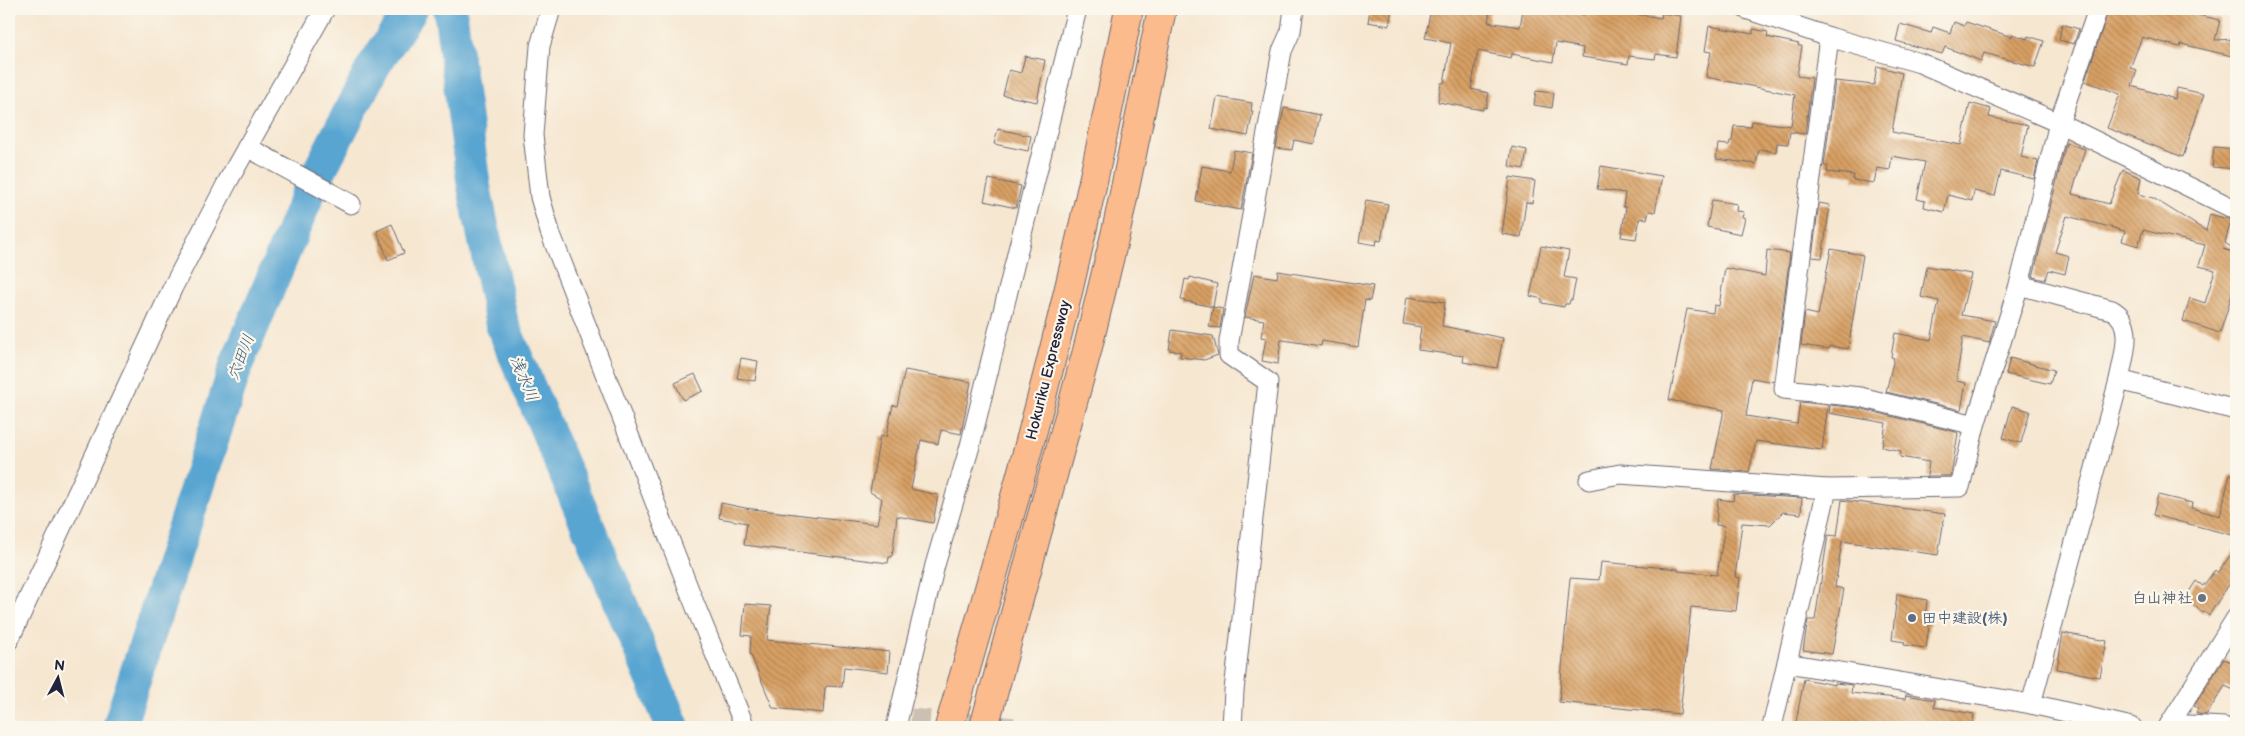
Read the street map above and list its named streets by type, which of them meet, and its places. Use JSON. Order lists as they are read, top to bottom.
{
  "streets": {
    "highway": ["Hokuriku Expressway"]
  },
  "water": ["穴田川", "浅水川"],
  "places": ["白山神社", "田中建設(株)"],
  "north": "top"
}
